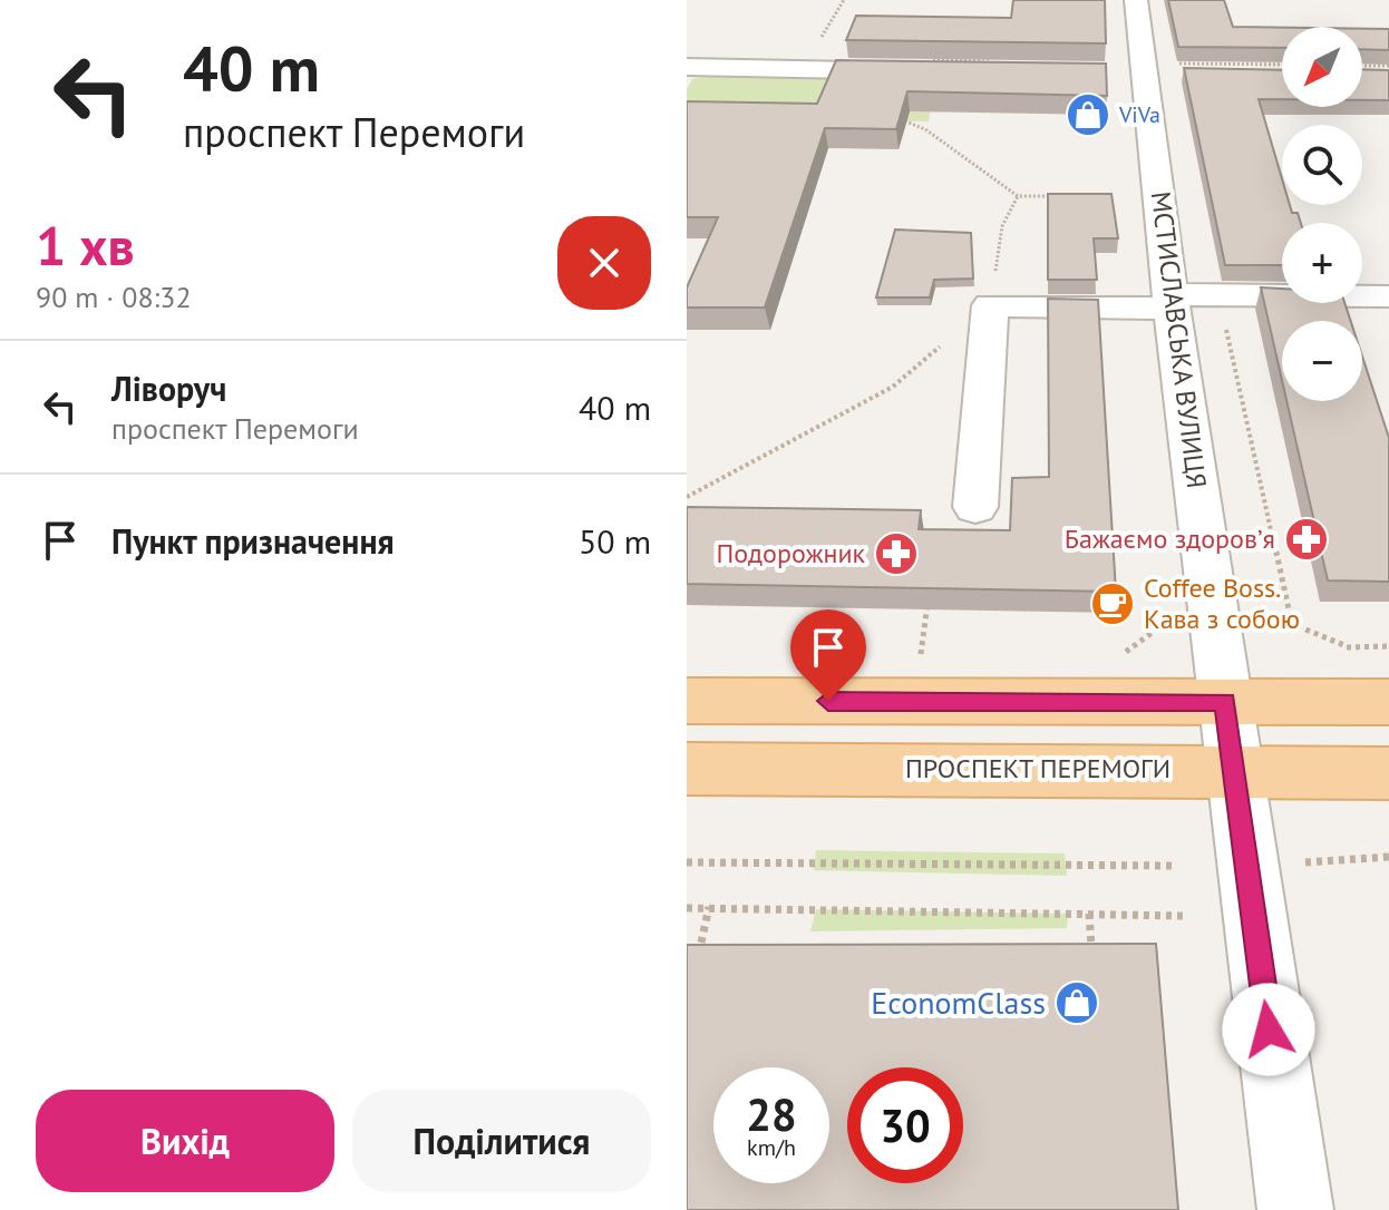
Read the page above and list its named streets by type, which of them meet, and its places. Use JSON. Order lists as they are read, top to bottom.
{
  "streets": {
    "main road": ["ПРОСПЕКТ ПЕРЕМОГИ"],
    "street": ["МСТИСЛАВСЬКА ВУЛИЦЯ"]
  },
  "crossings": [
    ["МСТИСЛАВСЬКА ВУЛИЦЯ", "ПРОСПЕКТ ПЕРЕМОГИ"]
  ],
  "places": {
    "shop": ["ViVa", "EconomClass"],
    "pharmacy": ["Бажаємо здоровʼя", "Подорожник"],
    "cafe": ["Coffee Boss. Кава з собою"]
  },
  "north": "bottom left",
  "page": {
    "turn": ["40 m", "проспект Перемоги"],
    "map_buttons": ["+", "−"],
    "heading": ["1 хв", "90 m · 08:32"],
    "list": [
      {
        "name": "Ліворуч",
        "note": "проспект Перемоги",
        "value": "40 m"
      },
      {
        "name": "Пункт призначення",
        "value": "50 m"
      }
    ],
    "speed": "28 km/h",
    "limit": "30",
    "buttons": ["Вихід", "Поділитися"]
  }
}
